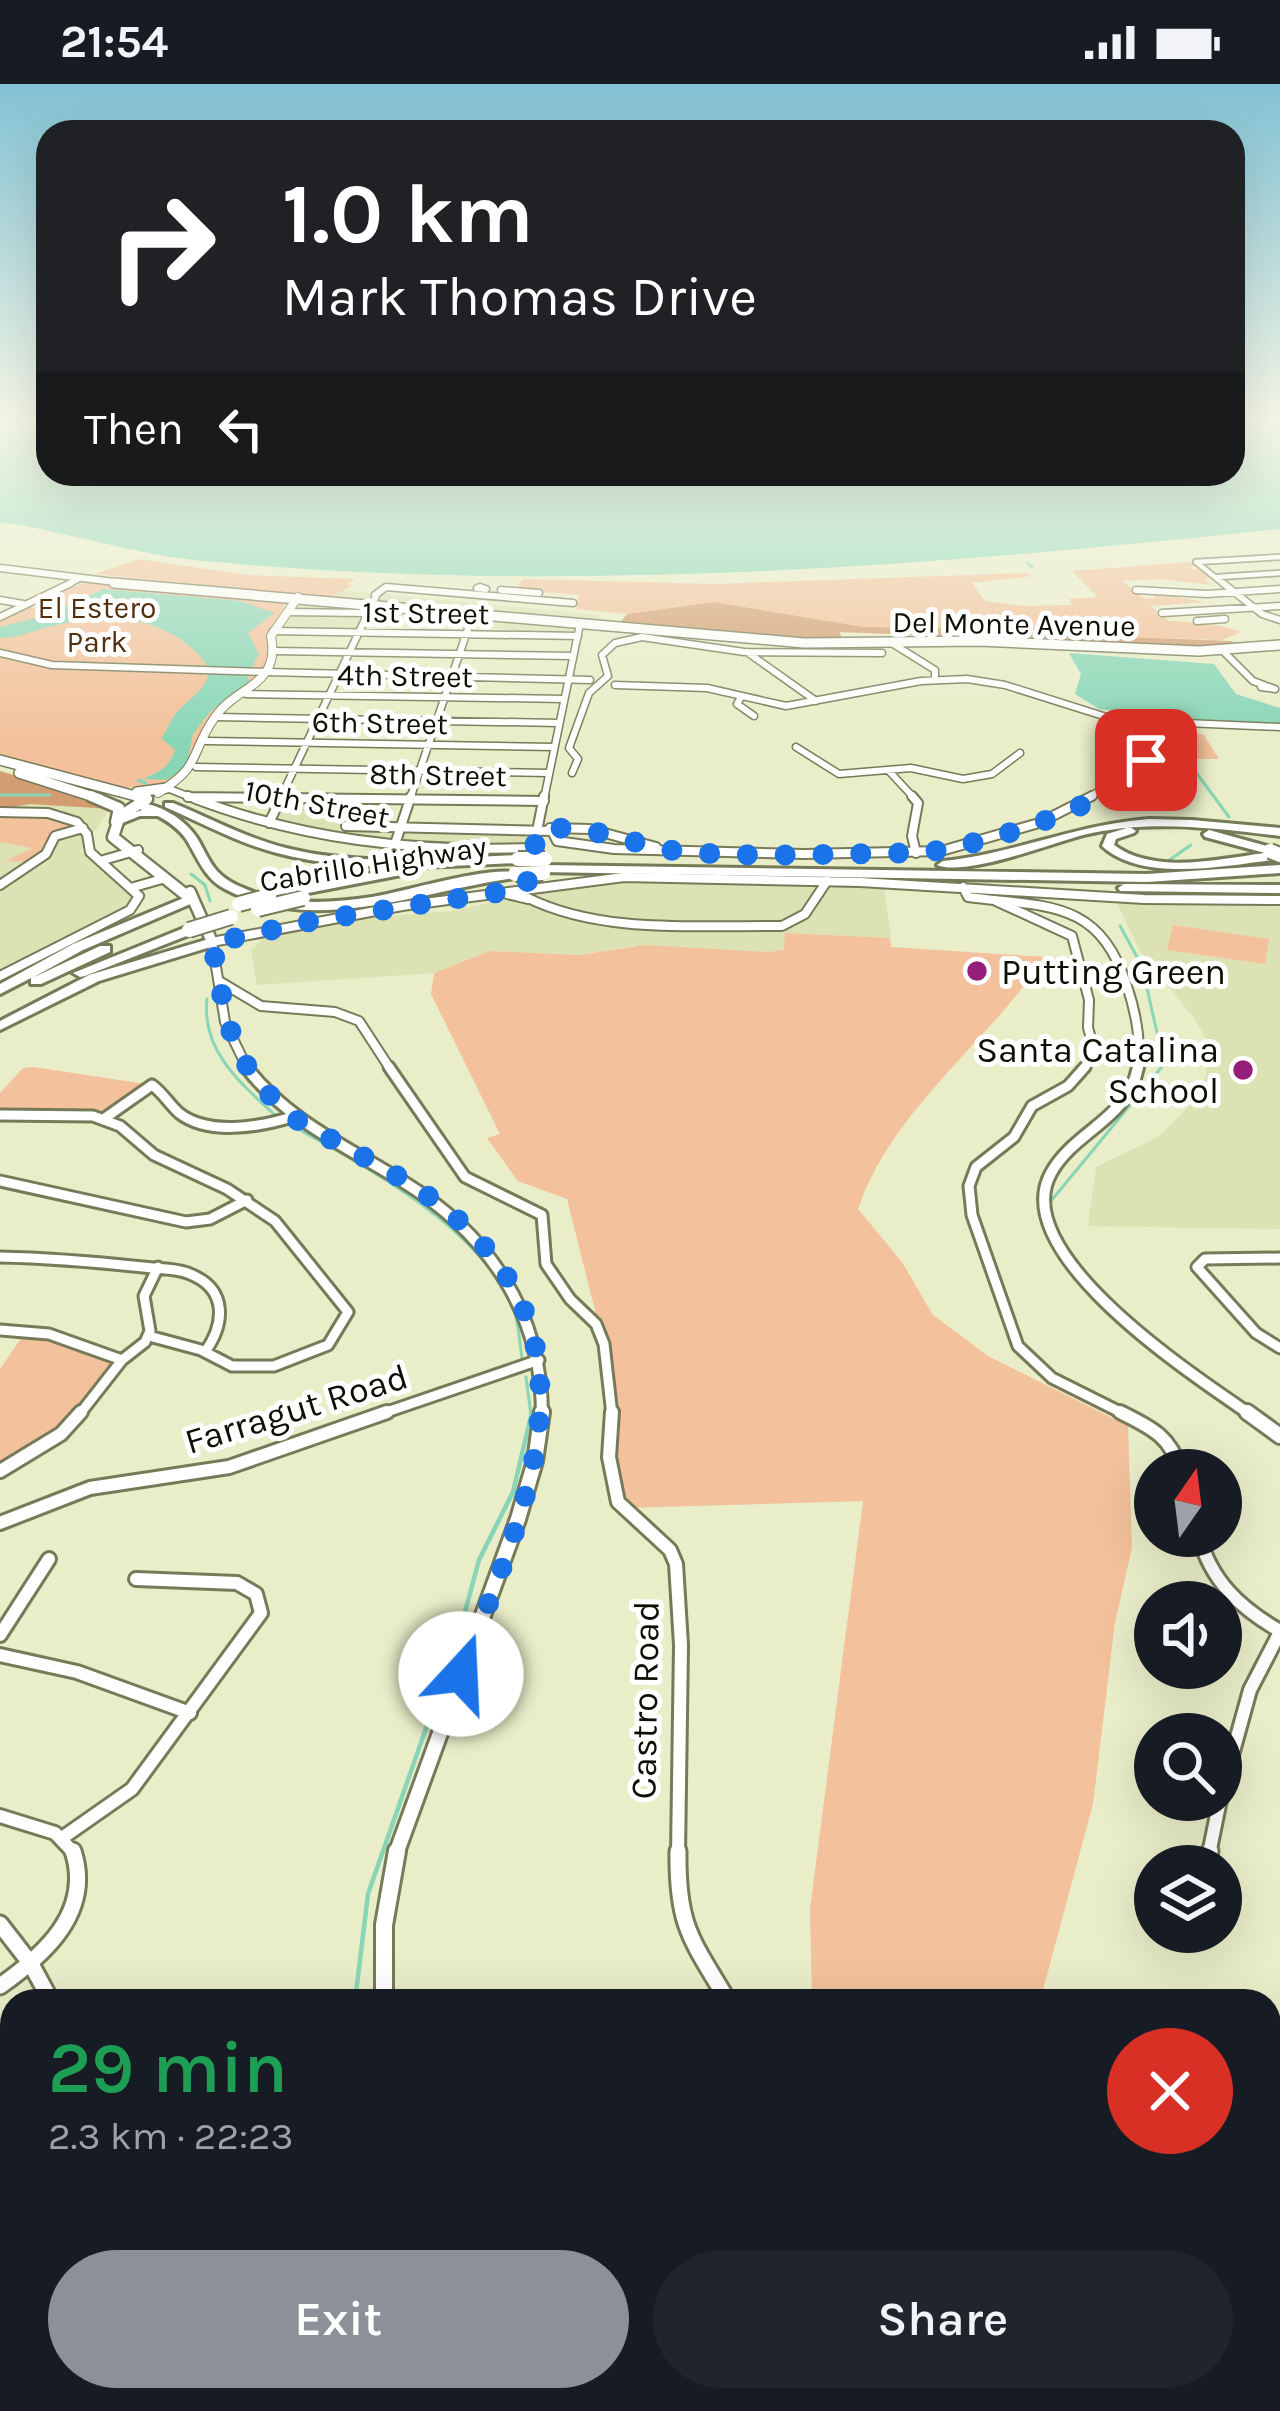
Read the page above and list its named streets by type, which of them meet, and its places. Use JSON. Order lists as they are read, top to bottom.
{
  "streets": {
    "highway": ["Cabrillo Highway"],
    "main road": ["Del Monte Avenue"],
    "street": [
      "1st Street",
      "4th Street",
      "6th Street",
      "8th Street",
      "10th Street",
      "Farragut Road",
      "Castro Road"
    ]
  },
  "crossings": [
    ["8th Street", "10th Street"],
    ["10th Street", "Cabrillo Highway"]
  ],
  "parks": ["El Estero Park"],
  "places": ["Putting Green", "Santa Catalina School"],
  "north": "top",
  "page": {
    "status": "21:54",
    "turn": ["1.0 km", "Mark Thomas Drive"],
    "then": "Then",
    "heading": ["29 min", "2.3 km · 22:23"],
    "buttons": ["Exit", "Share"]
  }
}
